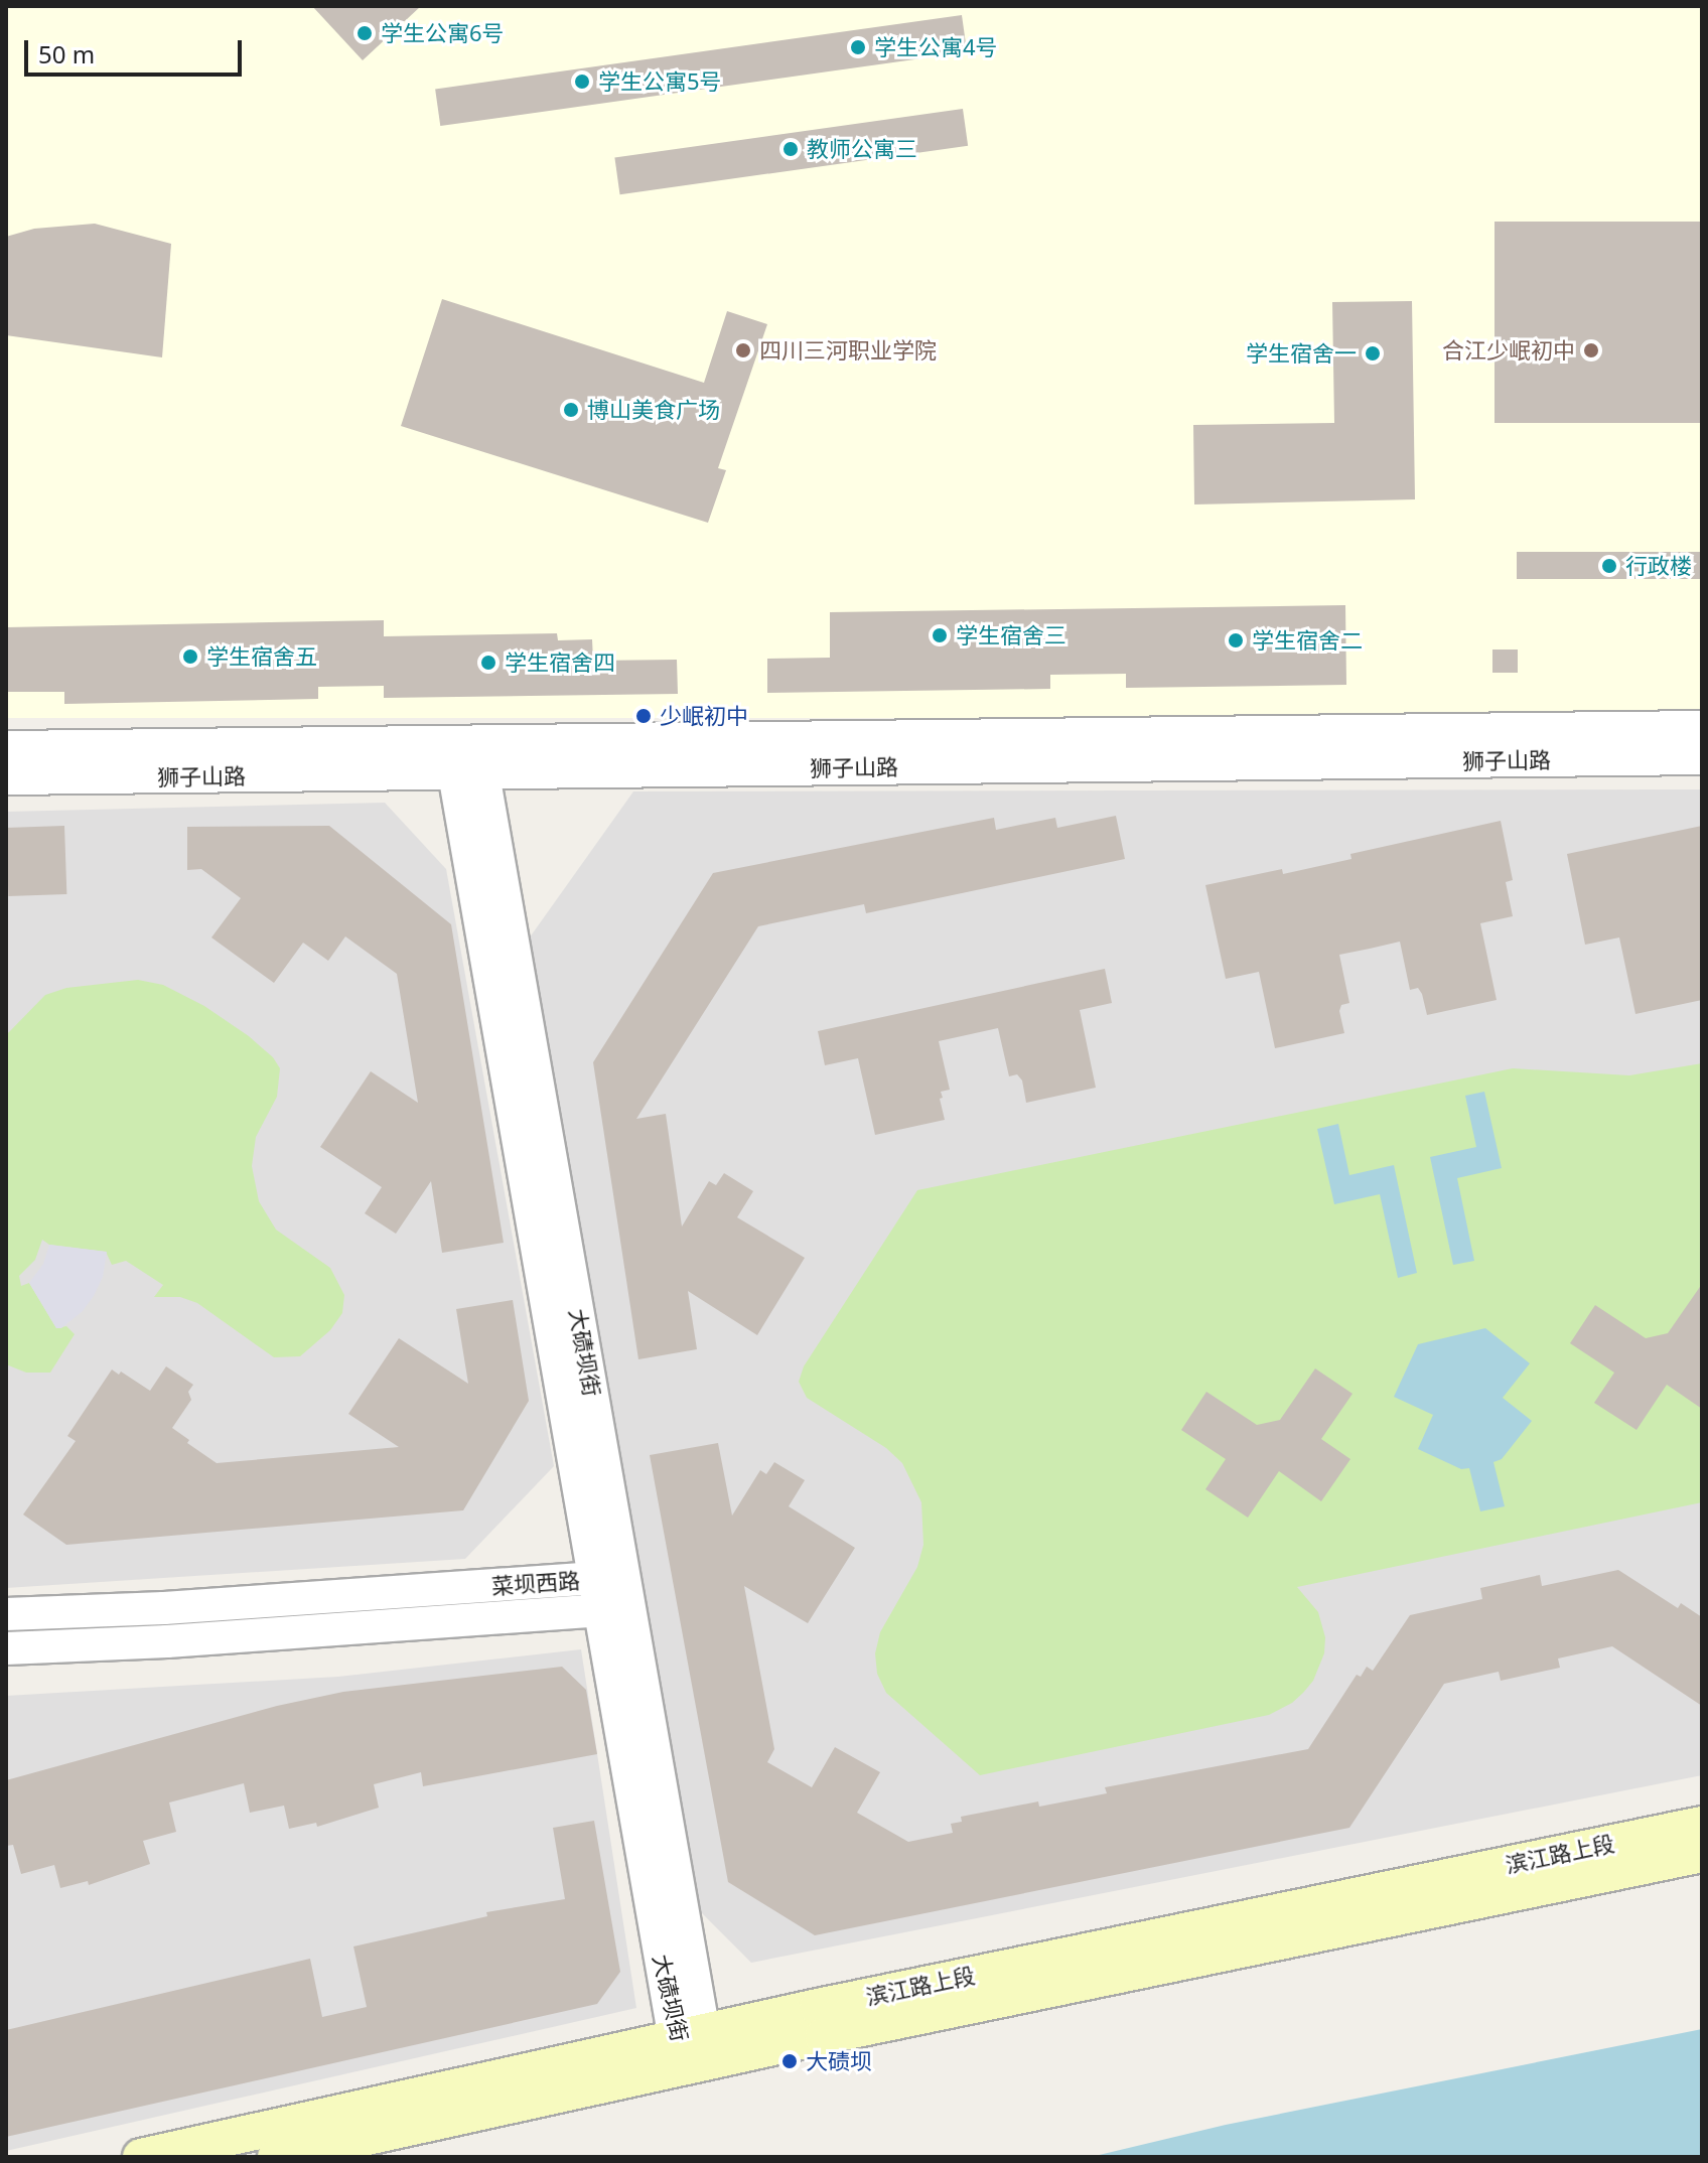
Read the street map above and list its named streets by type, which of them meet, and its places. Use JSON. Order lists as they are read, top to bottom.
{
  "streets": {
    "main road": ["滨江路上段"],
    "street": ["狮子山路", "大碛坝街", "菜坝西路"]
  },
  "crossings": [
    ["狮子山路", "大碛坝街"],
    ["大碛坝街", "菜坝西路"],
    ["大碛坝街", "滨江路上段"]
  ],
  "places": [
    "学生公寓6号",
    "学生公寓4号",
    "学生公寓5号",
    "教师公寓三",
    "四川三河职业学院",
    "合江少岷初中",
    "学生宿舍一",
    "博山美食广场",
    "行政楼",
    "学生宿舍三",
    "学生宿舍二",
    "学生宿舍五",
    "学生宿舍四",
    "少岷初中",
    "大碛坝"
  ],
  "scale_bar": "50 m"
}
